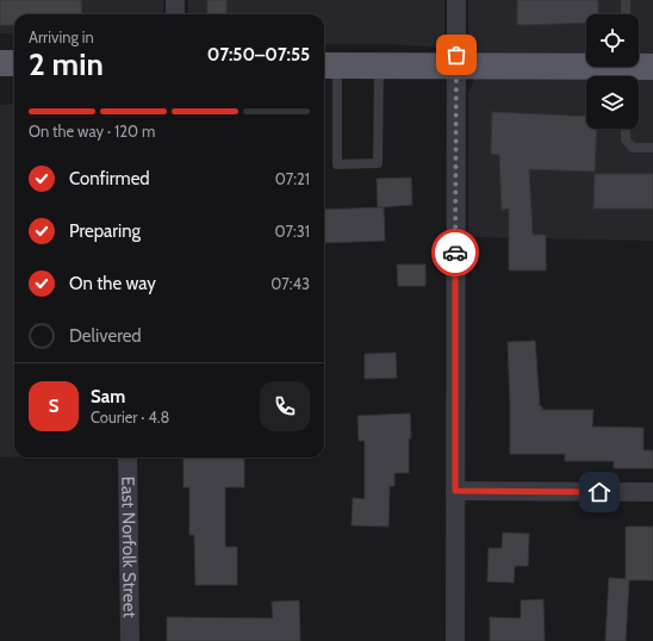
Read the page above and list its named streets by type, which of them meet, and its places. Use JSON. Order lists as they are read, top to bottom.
{
  "streets": {
    "street": ["East Norfolk Street"]
  },
  "page": {
    "heading": ["2 min", "Arriving in", "07:50–07:55"],
    "panel": ["Sam", "Courier · 4.8"],
    "bar": "On the way · 120 m",
    "list": [
      ["Confirmed", "07:21"],
      ["Preparing", "07:31"],
      ["On the way", "07:43"],
      "Delivered"
    ],
    "round": "S"
  }
}
